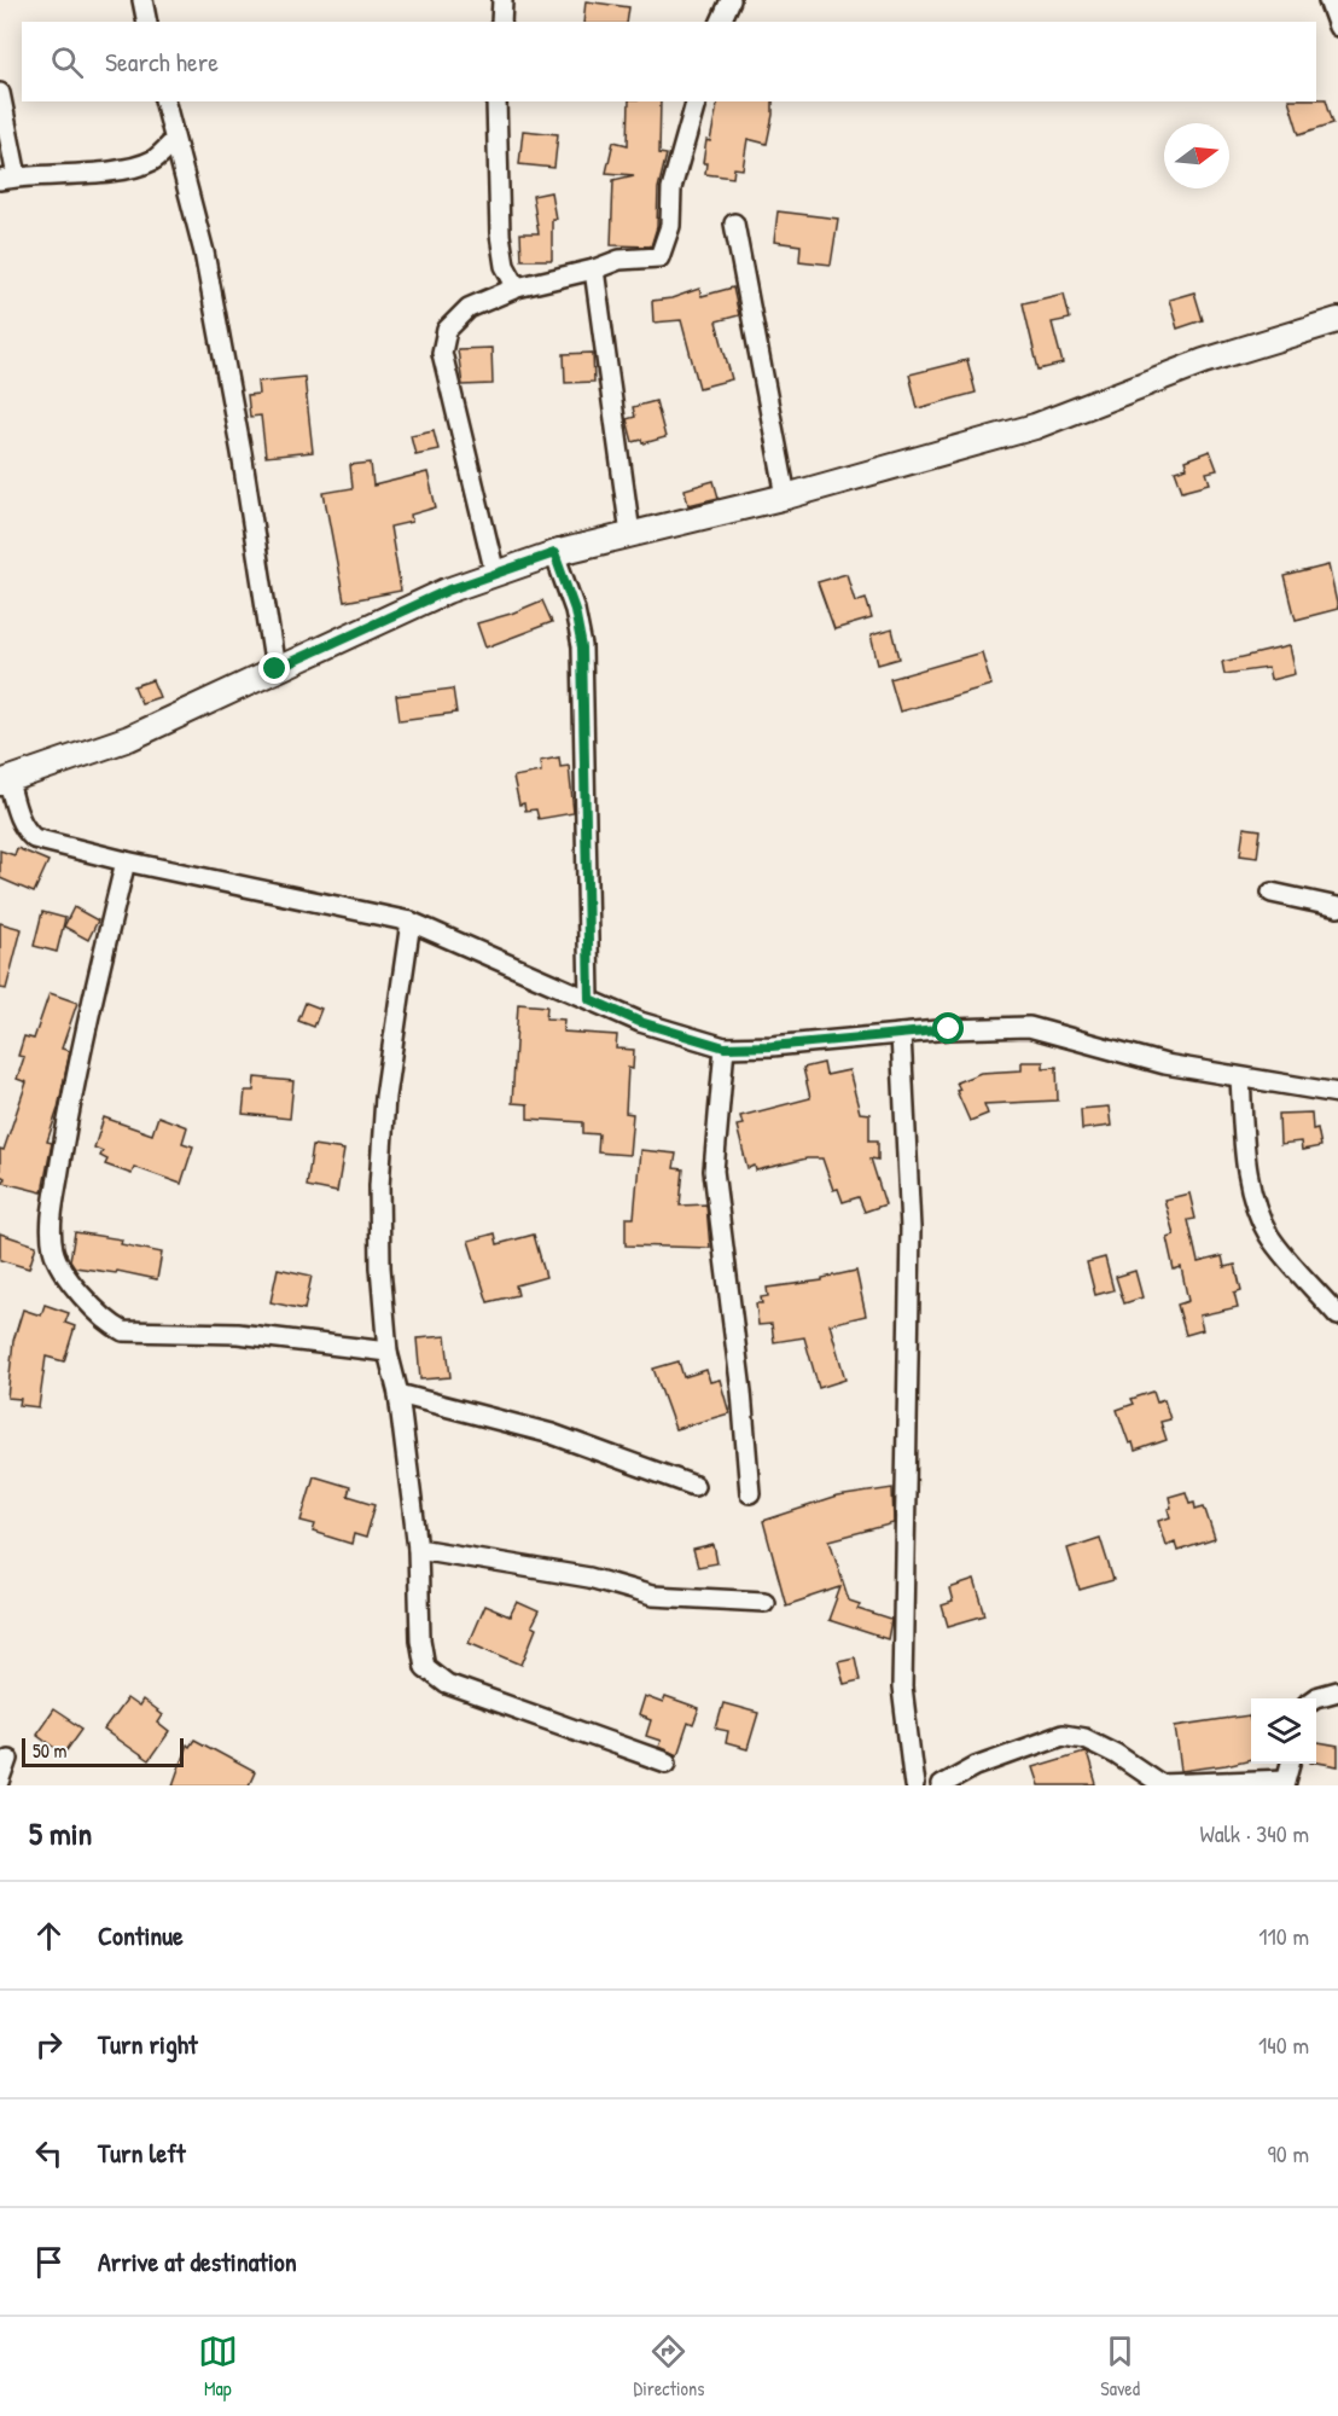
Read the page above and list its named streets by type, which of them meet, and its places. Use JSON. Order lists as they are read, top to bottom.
{
  "scale_bar": "50 m",
  "north": "right",
  "page": {
    "search": "Search here",
    "scale": "50 m",
    "heading": ["5 min", "Walk · 340 m"],
    "list": [
      ["Continue", "110 m"],
      ["Turn right", "140 m"],
      ["Turn left", "90 m"],
      "Arrive at destination"
    ],
    "nav": ["Map", "Directions", "Saved"]
  }
}
